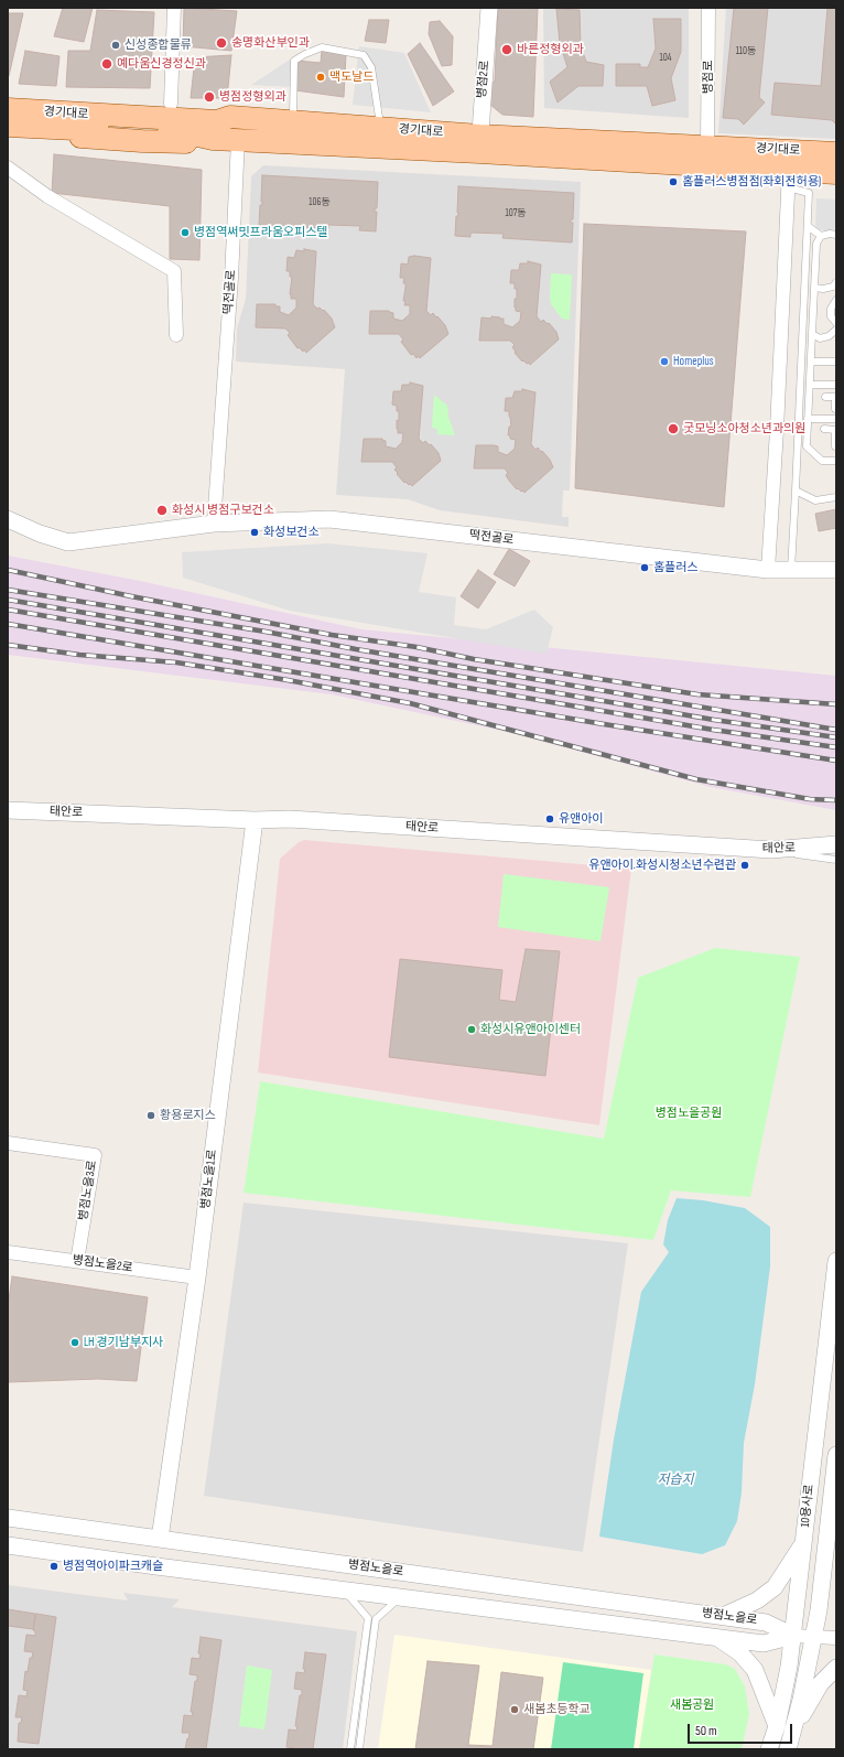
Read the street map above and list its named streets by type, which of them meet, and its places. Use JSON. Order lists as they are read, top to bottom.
{
  "streets": {
    "main road": ["경기대로"],
    "street": [
      "병점로",
      "병점2로",
      "떡전골로",
      "태안로",
      "병점노을1로",
      "병점노을3로",
      "병점노을2로",
      "10용사로",
      "병점노을로"
    ]
  },
  "crossings": [
    ["병점로", "경기대로"],
    ["병점2로", "경기대로"],
    ["경기대로", "떡전골로"],
    ["태안로", "병점노을1로"],
    ["병점노을1로", "병점노을2로"],
    ["병점노을1로", "병점노을로"],
    ["병점노을3로", "병점노을2로"],
    ["10용사로", "병점노을로"]
  ],
  "water": ["저습지"],
  "parks": ["병점노을공원", "새봄공원"],
  "places": [
    "송명화산부인과",
    "신성종합물류",
    "바른정형외과",
    "예다움신경정신과",
    "맥도날드",
    "병점정형외과",
    "홈플러스병점점(좌회전허용)",
    "병점역써밋프라움오피스텔",
    "Homeplus",
    "굿모닝소아청소년과의원",
    "화성시 병점구보건소",
    "화성보건소",
    "홈플러스",
    "유앤아이",
    "유앤아이.화성시청소년수련관",
    "화성시유앤아이센터",
    "황용로지스",
    "LH 경기남부지사",
    "병점역아이파크캐슬",
    "새봄초등학교"
  ],
  "house_numbers": [
    "110동",
    "104",
    "106동",
    "107동"
  ],
  "scale_bar": "50 m"
}
